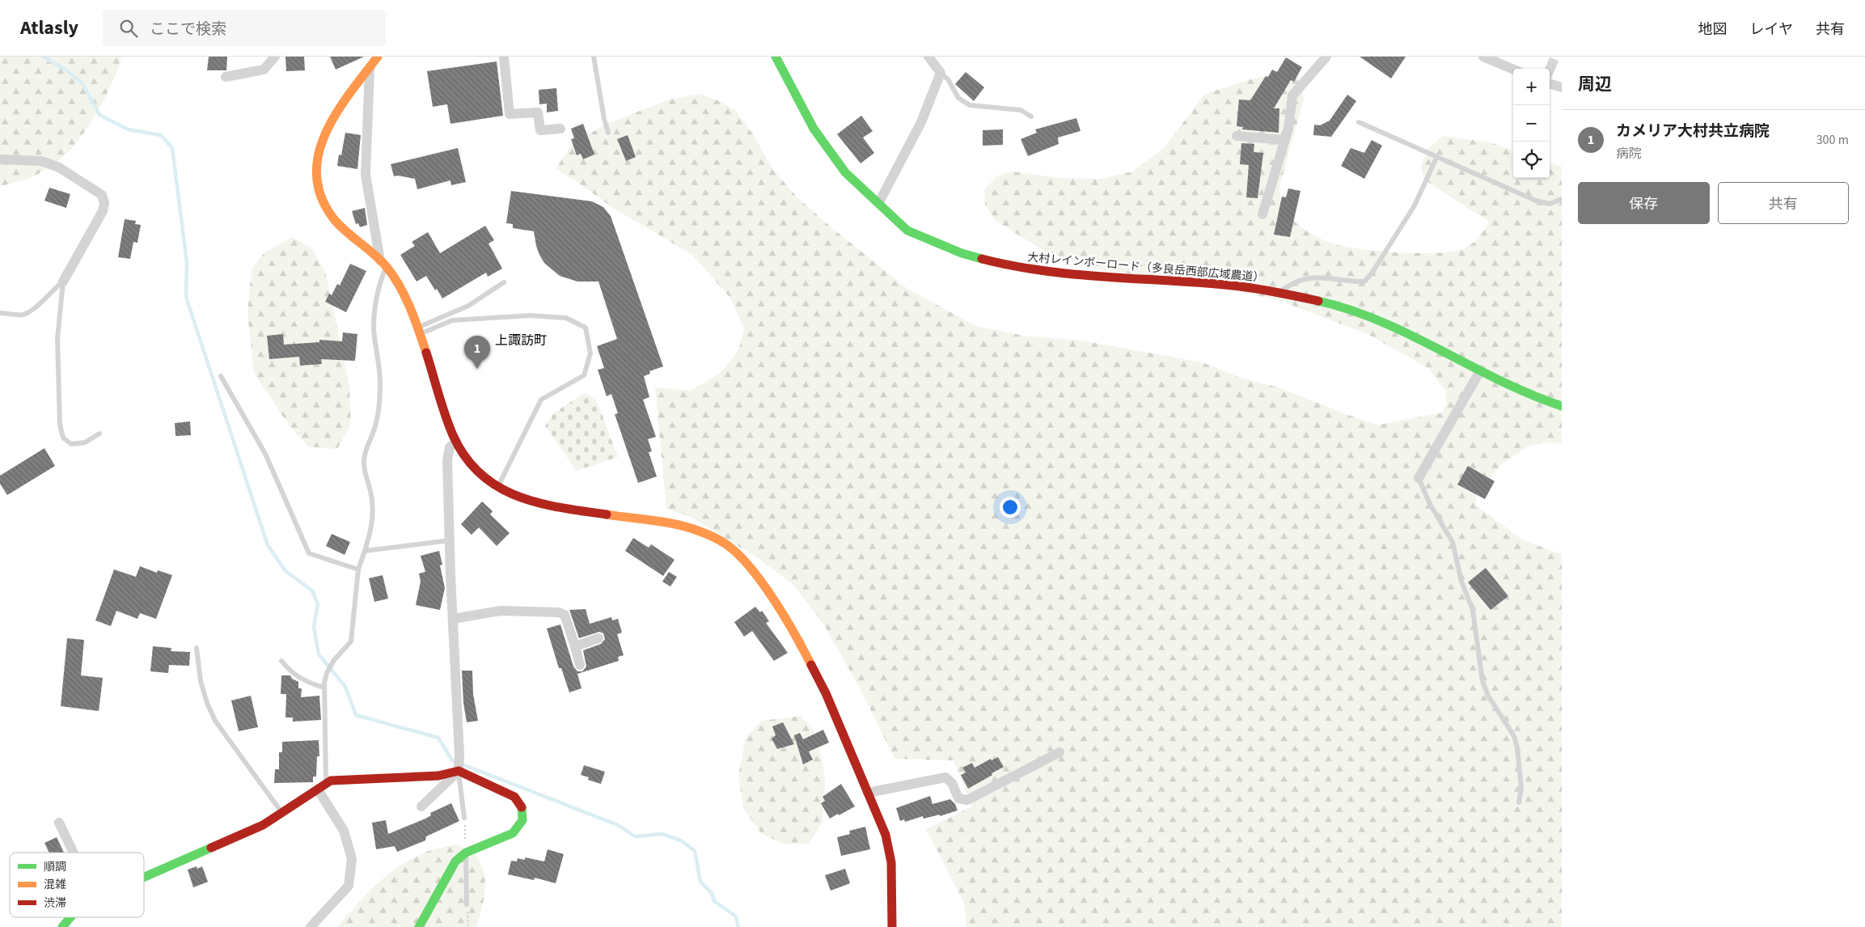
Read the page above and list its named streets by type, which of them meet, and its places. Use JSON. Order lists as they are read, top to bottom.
{
  "streets": {
    "street": ["大村レインボーロード（多良岳西部広域農道）"]
  },
  "districts": ["上諏訪町"],
  "legend": ["順調", "混雑", "渋滞"],
  "page": {
    "header": "Atlasly",
    "search": "ここで検索",
    "nav": ["地図", "レイヤ", "共有"],
    "heading": "周辺",
    "map_buttons": ["+", "−"],
    "list": [
      {
        "mark": "1",
        "name": "カメリア大村共立病院",
        "note": "病院",
        "value": "300 m"
      }
    ],
    "buttons": ["保存", "共有"],
    "pins": "1"
  }
}
